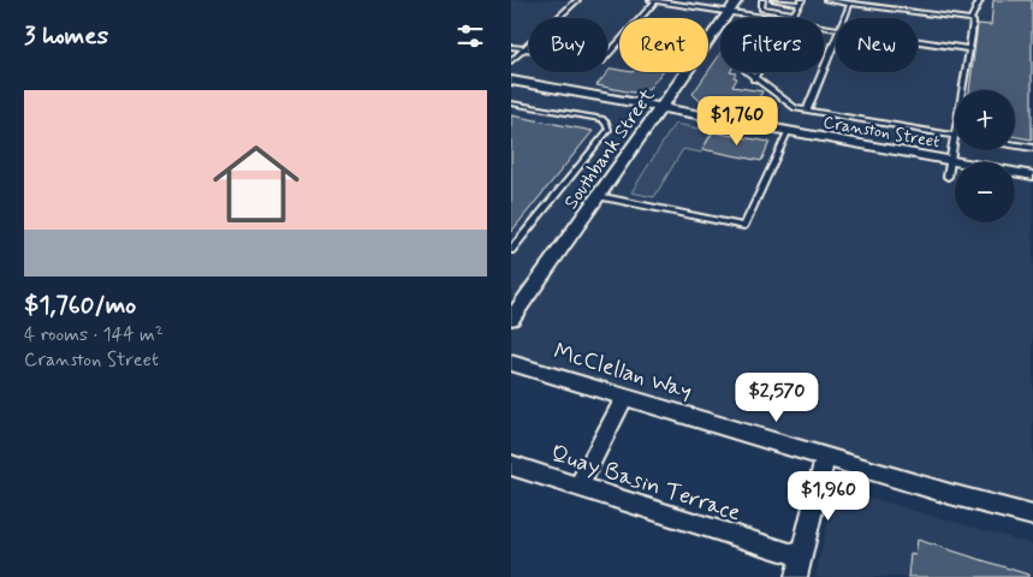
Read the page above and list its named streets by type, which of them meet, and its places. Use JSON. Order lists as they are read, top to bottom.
{
  "streets": {
    "street": [
      "Cranston Street",
      "Southbank Street",
      "McClellan Way",
      "Quay Basin Terrace"
    ]
  },
  "crossings": [
    ["Cranston Street", "Southbank Street"]
  ],
  "page": {
    "heading": "3 homes",
    "chip": [
      "Buy",
      "Rent",
      "Filters",
      "New"
    ],
    "list": [
      {
        "name": "$1,760/mo",
        "note": "4 rooms · 144 m² · Cranston Street"
      }
    ],
    "map_buttons": ["+", "−"],
    "price": ["$1,760", "$2,570", "$1,960"]
  }
}
